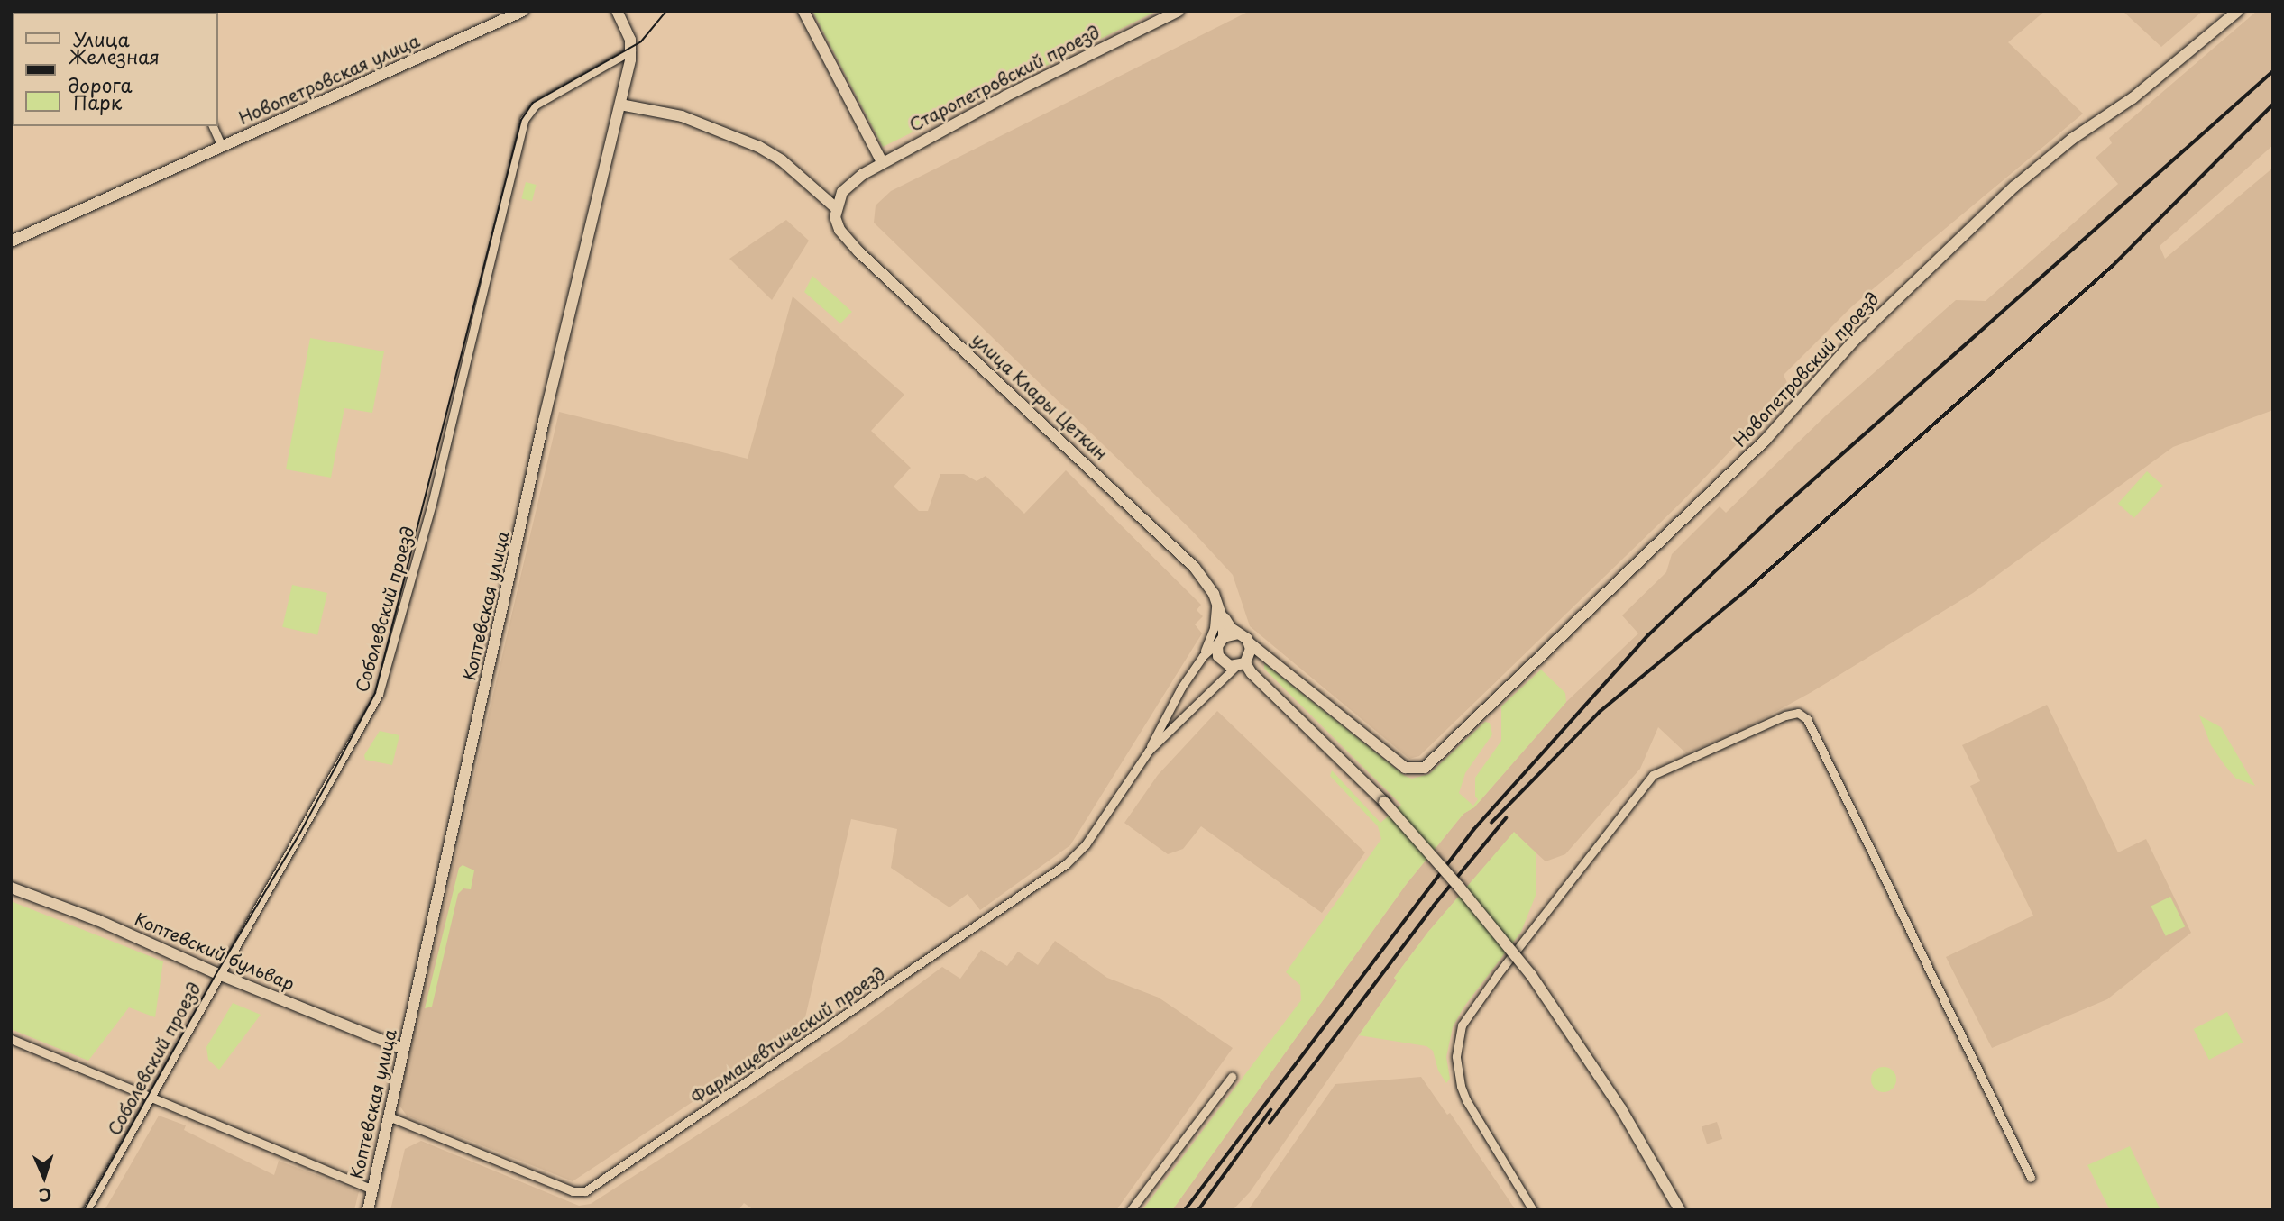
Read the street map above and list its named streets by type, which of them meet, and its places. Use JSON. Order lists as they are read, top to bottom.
{
  "streets": {
    "street": [
      "Старопетровский проезд",
      "Новопетровская улица",
      "Новопетровский проезд",
      "улица Клары Цеткин",
      "Коптевская улица",
      "Соболевский проезд",
      "Коптевский бульвар",
      "Фармацевтический проезд"
    ]
  },
  "crossings": [
    ["Новопетровский проезд", "улица Клары Цеткин"],
    ["Новопетровский проезд", "Фармацевтический проезд"],
    ["улица Клары Цеткин", "Коптевская улица"],
    ["улица Клары Цеткин", "Фармацевтический проезд"],
    ["Коптевская улица", "Соболевский проезд"],
    ["Коптевская улица", "Коптевский бульвар"],
    ["Коптевская улица", "Фармацевтический проезд"],
    ["Соболевский проезд", "Коптевский бульвар"]
  ],
  "legend": ["Улица", "Железная дорога", "Парк"],
  "north": "bottom"
}
